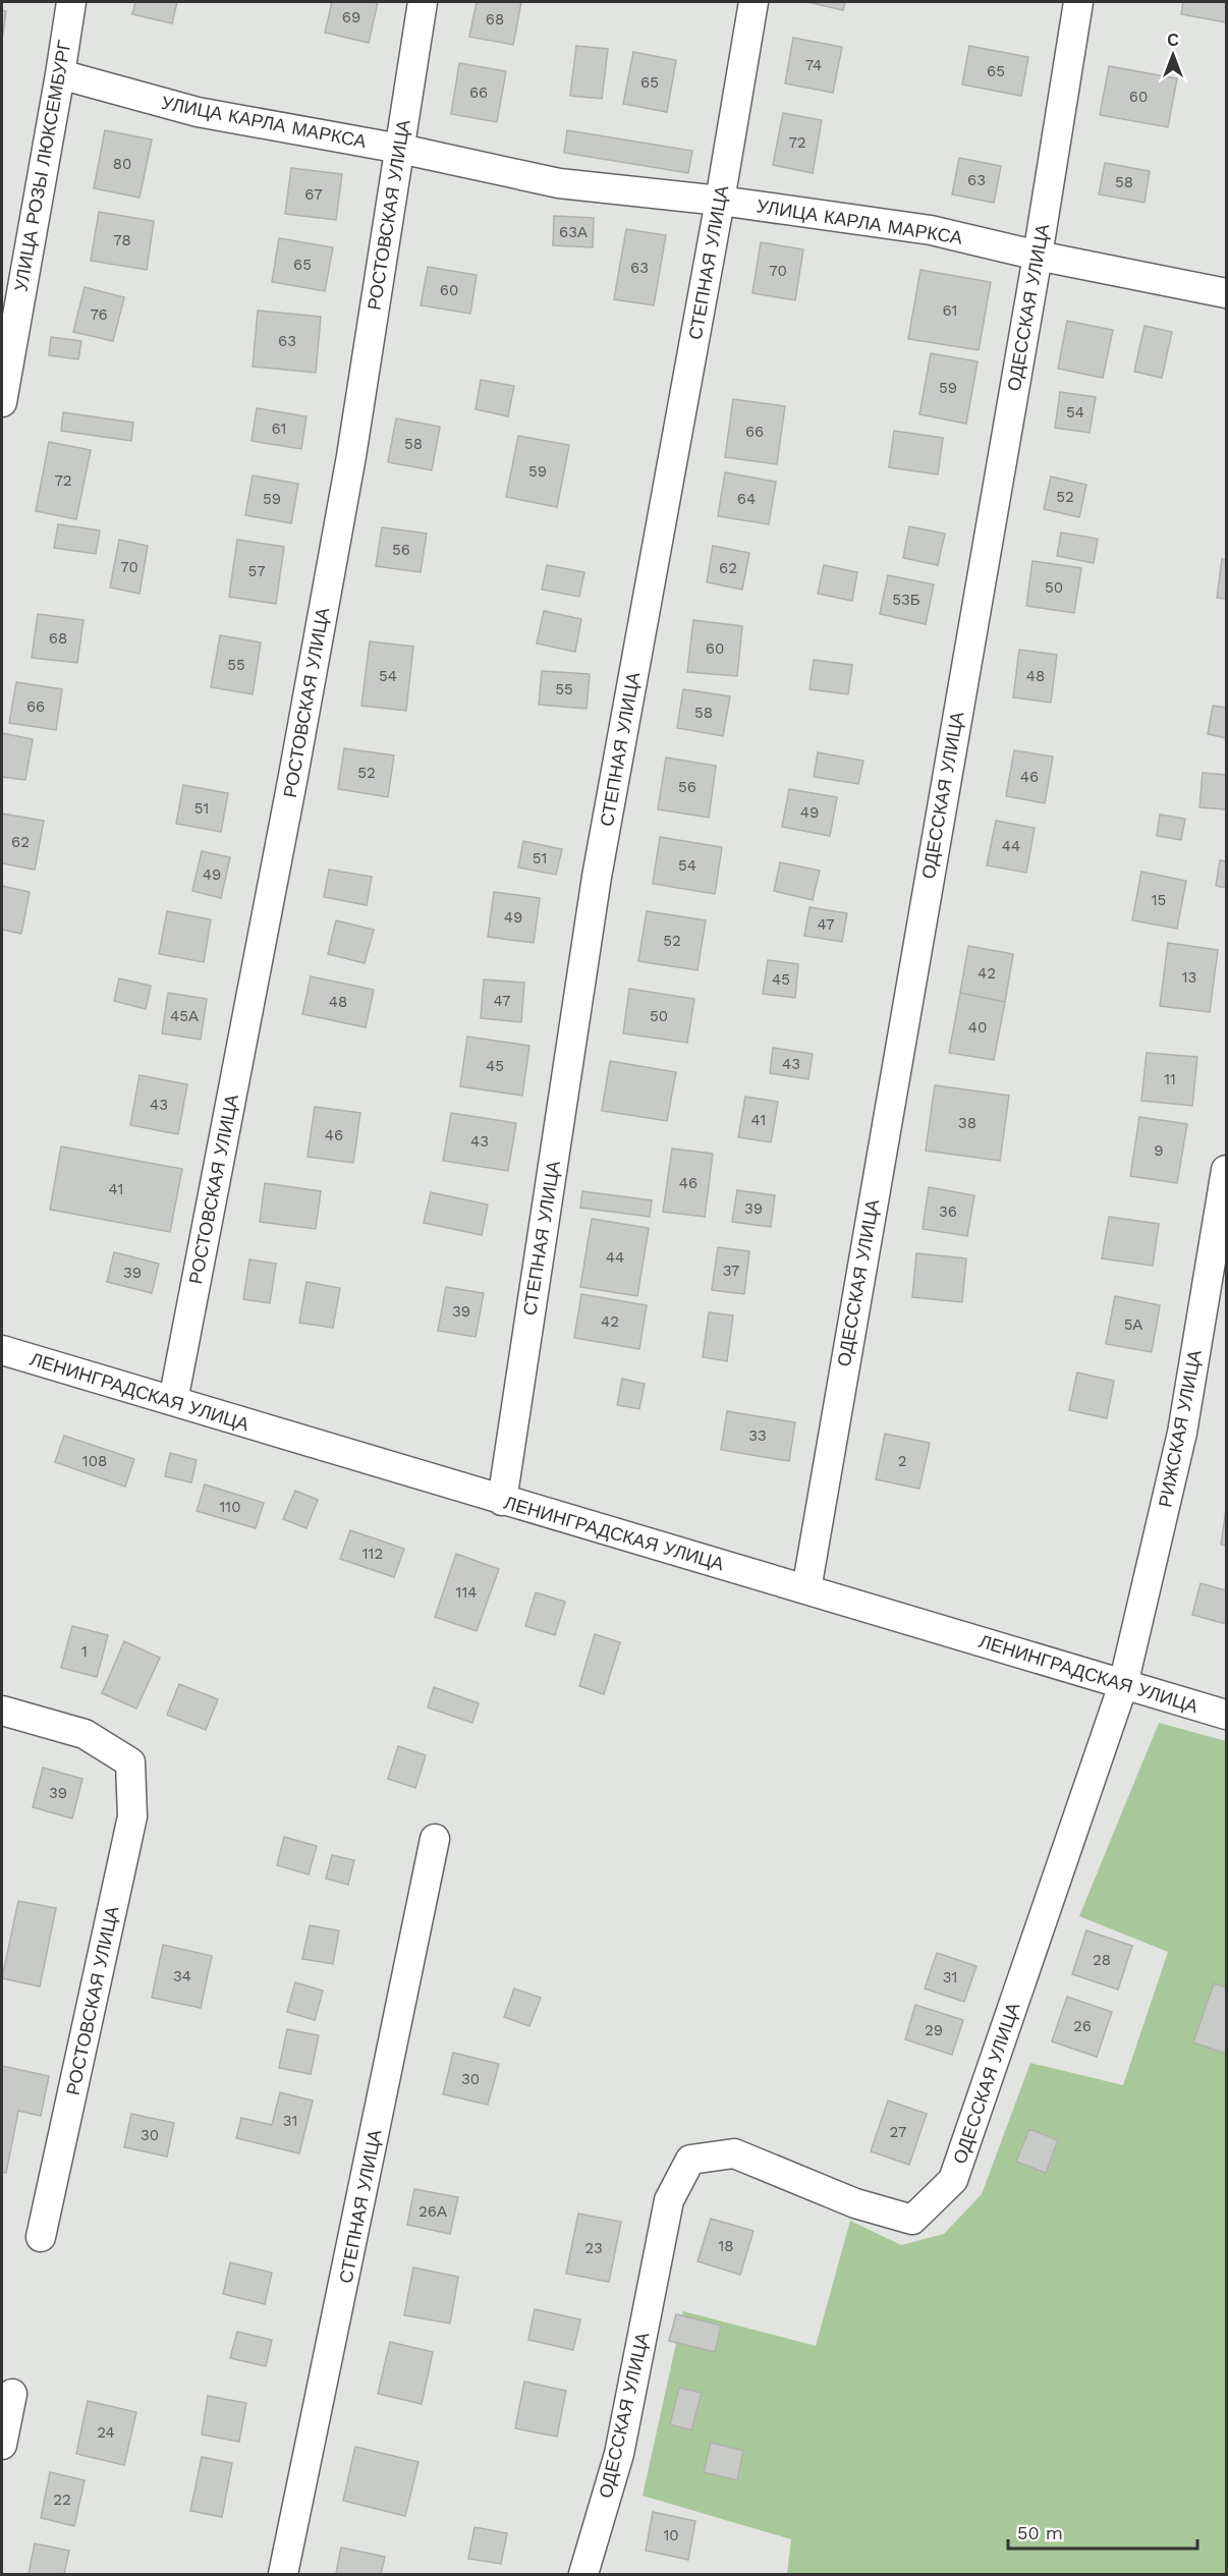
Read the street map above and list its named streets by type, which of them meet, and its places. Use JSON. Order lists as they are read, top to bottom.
{
  "streets": {
    "street": [
      "УЛИЦА КАРЛА МАРКСА",
      "УЛИЦА РОЗЫ ЛЮКСЕМБУРГ",
      "РОСТОВСКАЯ УЛИЦА",
      "СТЕПНАЯ УЛИЦА",
      "ОДЕССКАЯ УЛИЦА",
      "ЛЕНИНГРАДСКАЯ УЛИЦА",
      "РИЖСКАЯ УЛИЦА"
    ]
  },
  "crossings": [
    ["УЛИЦА КАРЛА МАРКСА", "УЛИЦА РОЗЫ ЛЮКСЕМБУРГ"],
    ["УЛИЦА КАРЛА МАРКСА", "РОСТОВСКАЯ УЛИЦА"],
    ["УЛИЦА КАРЛА МАРКСА", "СТЕПНАЯ УЛИЦА"],
    ["УЛИЦА КАРЛА МАРКСА", "ОДЕССКАЯ УЛИЦА"],
    ["РОСТОВСКАЯ УЛИЦА", "ЛЕНИНГРАДСКАЯ УЛИЦА"],
    ["СТЕПНАЯ УЛИЦА", "ЛЕНИНГРАДСКАЯ УЛИЦА"],
    ["ОДЕССКАЯ УЛИЦА", "ЛЕНИНГРАДСКАЯ УЛИЦА"],
    ["ОДЕССКАЯ УЛИЦА", "РИЖСКАЯ УЛИЦА"],
    ["ЛЕНИНГРАДСКАЯ УЛИЦА", "РИЖСКАЯ УЛИЦА"]
  ],
  "house_numbers": [
    "69",
    "68",
    "74",
    "65",
    "65",
    "66",
    "60",
    "72",
    "80",
    "63",
    "58",
    "67",
    "63А",
    "78",
    "65",
    "63",
    "70",
    "60",
    "61",
    "76",
    "63",
    "59",
    "54",
    "61",
    "66",
    "58",
    "59",
    "72",
    "52",
    "59",
    "64",
    "56",
    "70",
    "62",
    "57",
    "50",
    "53Б",
    "68",
    "60",
    "55",
    "54",
    "48",
    "55",
    "66",
    "58",
    "52",
    "46",
    "56",
    "51",
    "49",
    "62",
    "44",
    "51",
    "54",
    "49",
    "15",
    "49",
    "47",
    "52",
    "42",
    "13",
    "45",
    "47",
    "48",
    "45А",
    "50",
    "40",
    "43",
    "45",
    "11",
    "43",
    "41",
    "38",
    "46",
    "43",
    "9",
    "46",
    "41",
    "39",
    "36",
    "44",
    "37",
    "39",
    "39",
    "42",
    "5А",
    "33",
    "108",
    "2",
    "110",
    "112",
    "114",
    "1",
    "39",
    "28",
    "34",
    "31",
    "26",
    "29",
    "30",
    "31",
    "27",
    "30",
    "26А",
    "18",
    "23",
    "24",
    "22",
    "10"
  ],
  "scale_bar": "50 m",
  "north": "top"
}
